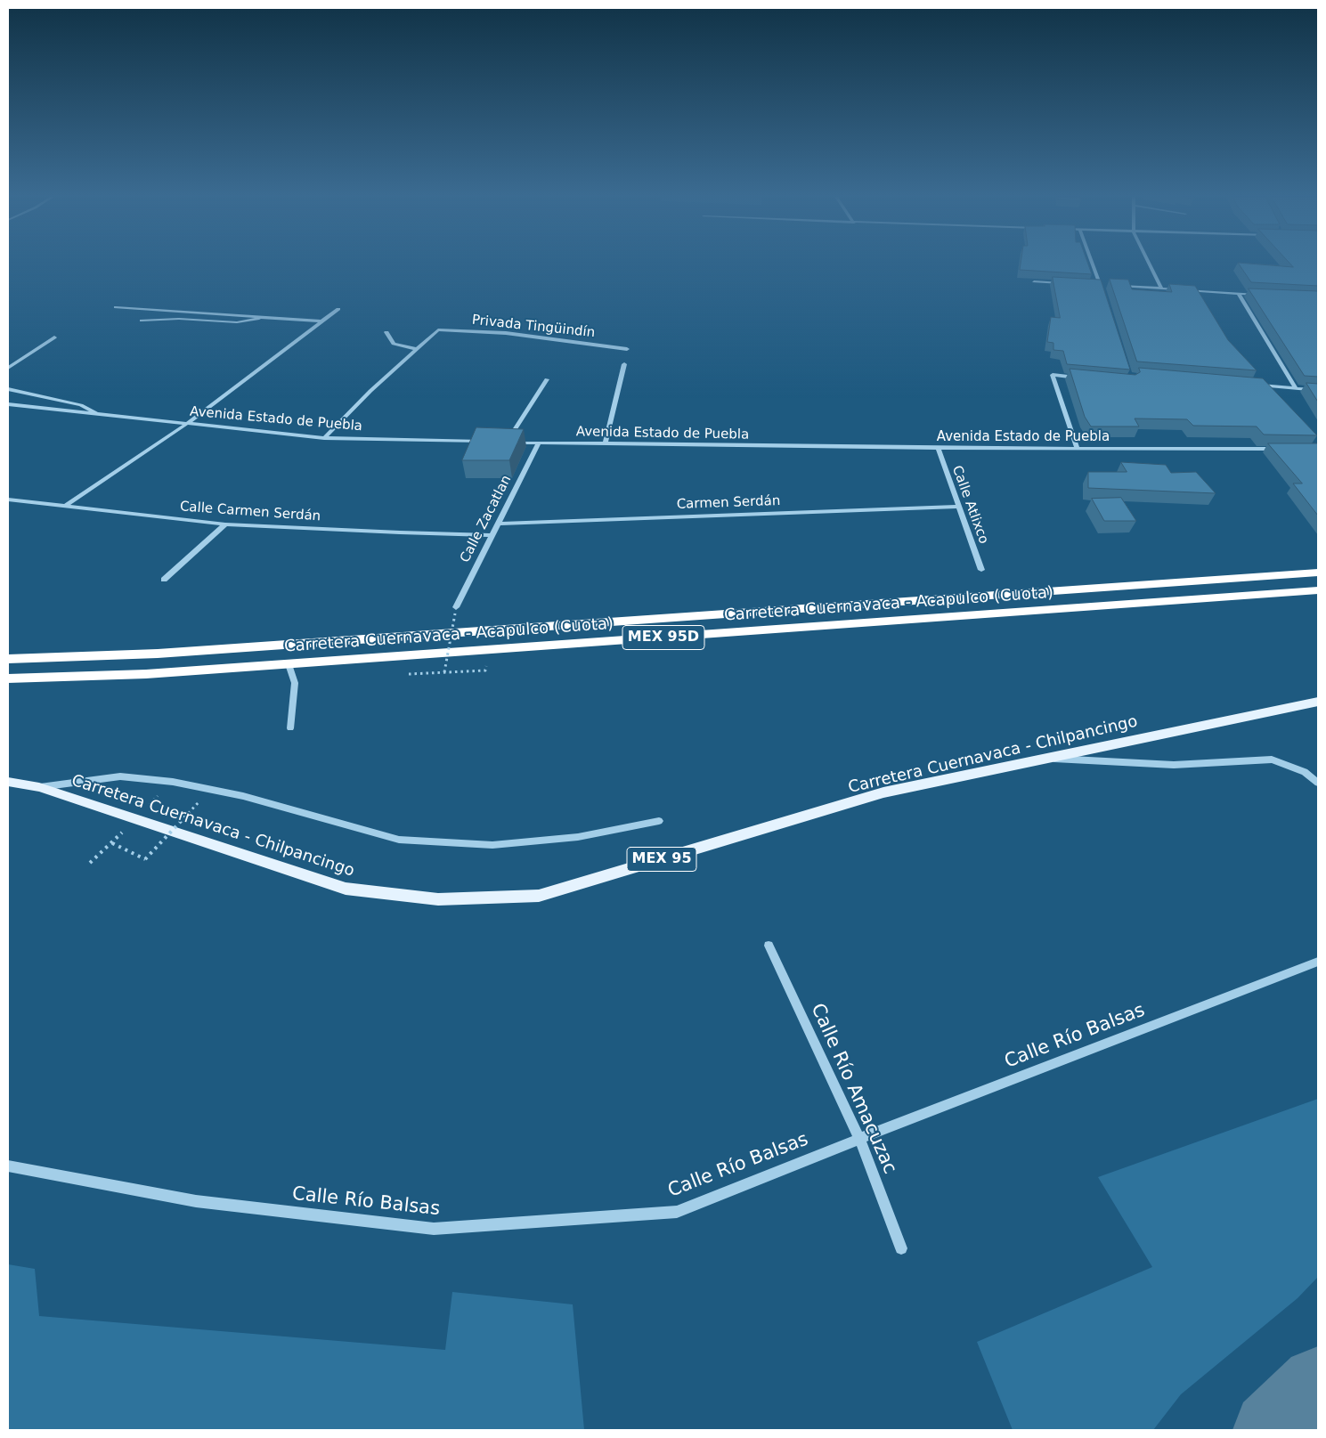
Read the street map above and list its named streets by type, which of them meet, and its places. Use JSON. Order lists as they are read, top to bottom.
{
  "streets": {
    "highway": ["Carretera Cuernavaca - Acapulco (Cuota)", "MEX 95D"],
    "main road": ["Carretera Cuernavaca - Chilpancingo", "MEX 95"],
    "street": [
      "Privada Tingüindín",
      "Avenida Estado de Puebla",
      "Carmen Serdán",
      "Calle Atlixco",
      "Calle Carmen Serdán",
      "Calle Zacatlan",
      "Calle Río Balsas",
      "Calle Río Amacuzac"
    ]
  },
  "crossings": [
    ["Avenida Estado de Puebla", "Calle Atlixco"],
    ["Avenida Estado de Puebla", "Calle Zacatlan"],
    ["Carmen Serdán", "Calle Atlixco"],
    ["Carmen Serdán", "Calle Zacatlan"],
    ["Calle Carmen Serdán", "Calle Zacatlan"],
    ["Calle Río Balsas", "Calle Río Amacuzac"]
  ]
}
